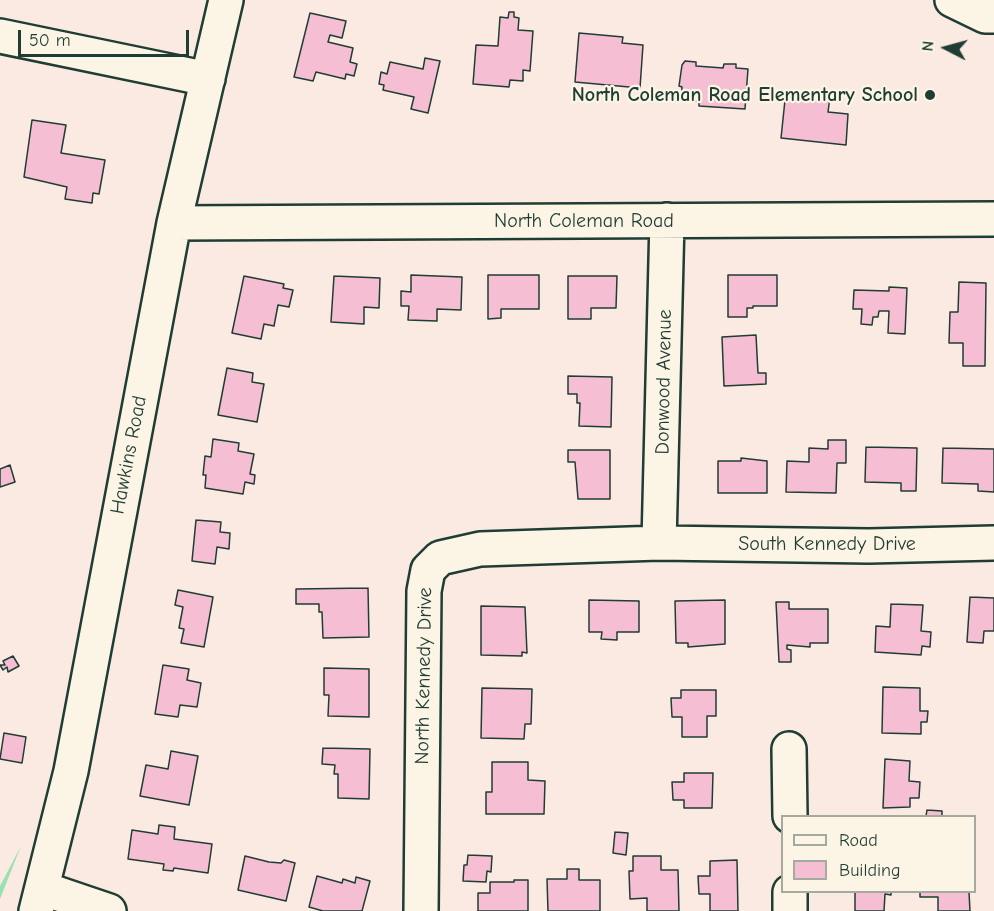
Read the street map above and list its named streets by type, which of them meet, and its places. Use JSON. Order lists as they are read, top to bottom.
{
  "streets": {
    "street": [
      "North Coleman Road",
      "Donwood Avenue",
      "Hawkins Road",
      "South Kennedy Drive",
      "North Kennedy Drive"
    ]
  },
  "crossings": [
    ["North Coleman Road", "Donwood Avenue"],
    ["North Coleman Road", "Hawkins Road"],
    ["Donwood Avenue", "South Kennedy Drive"],
    ["Donwood Avenue", "North Kennedy Drive"],
    ["South Kennedy Drive", "North Kennedy Drive"]
  ],
  "places": ["North Coleman Road Elementary School"],
  "legend": ["Road", "Building"],
  "scale_bar": "50 m",
  "north": "left"
}
